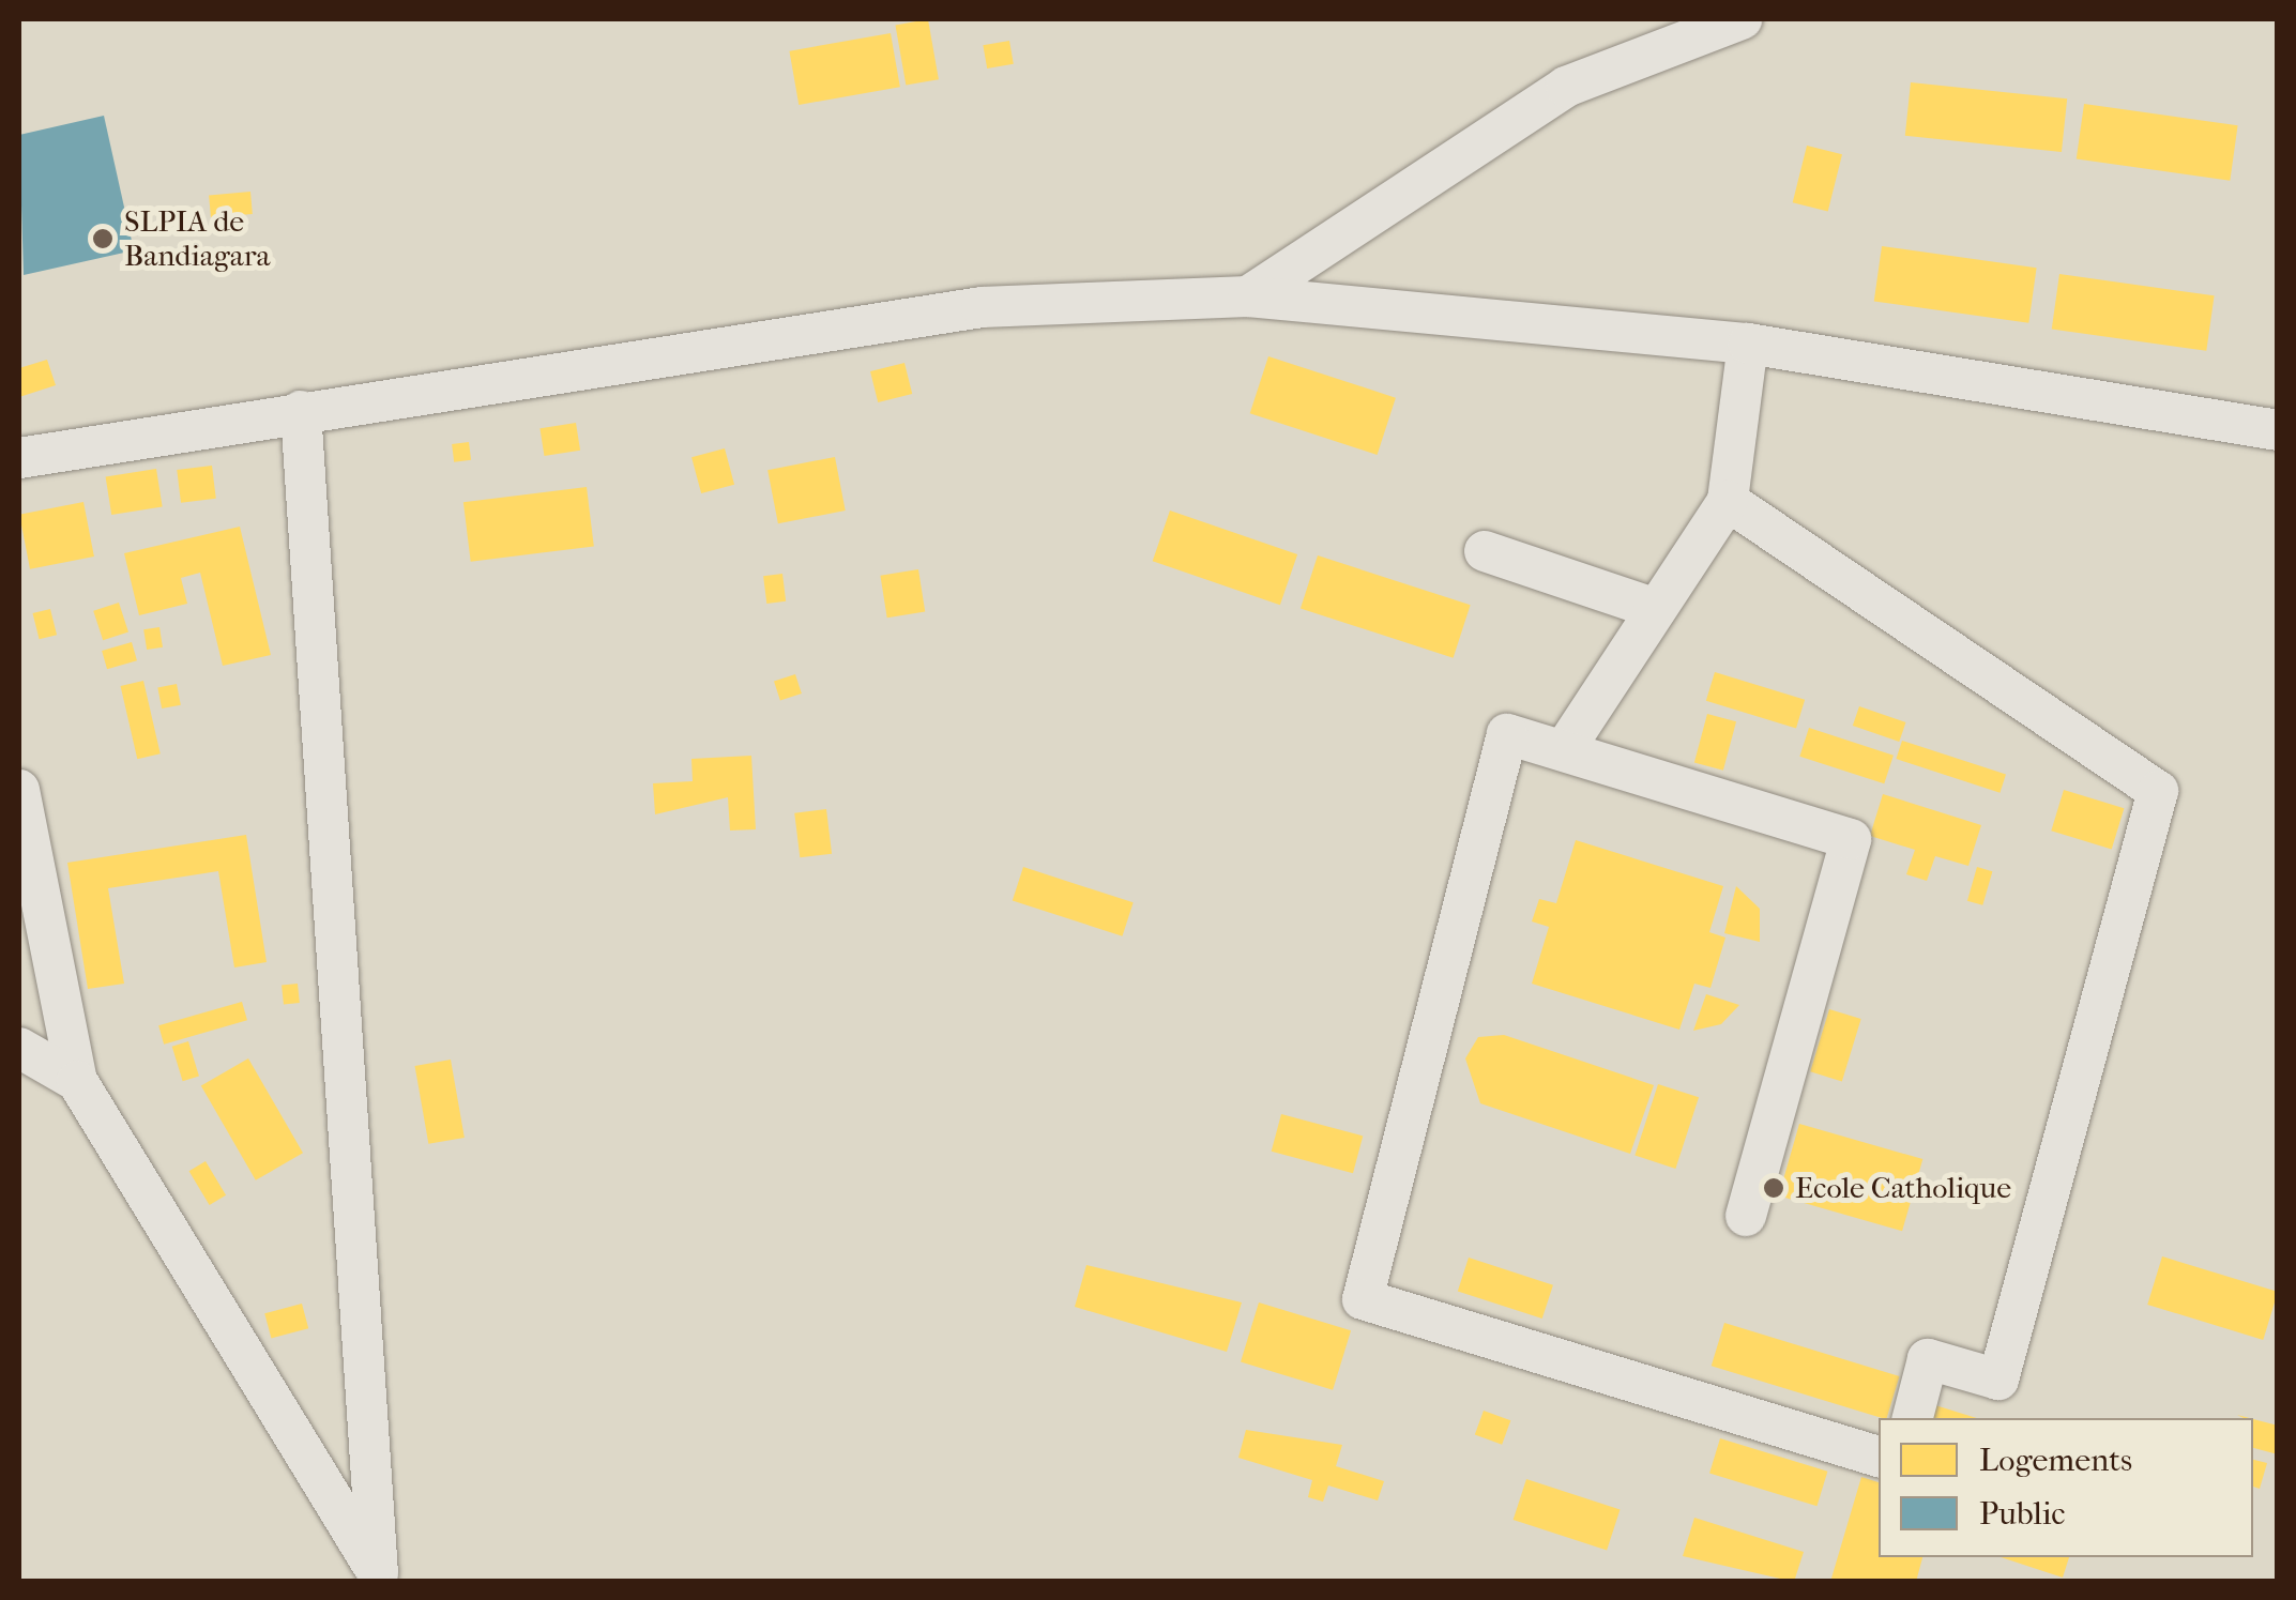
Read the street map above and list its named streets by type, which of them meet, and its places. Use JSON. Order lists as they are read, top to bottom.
{
  "places": ["SLPIA de Bandiagara", "Ecole Catholique"],
  "legend": ["Logements", "Public"]
}
